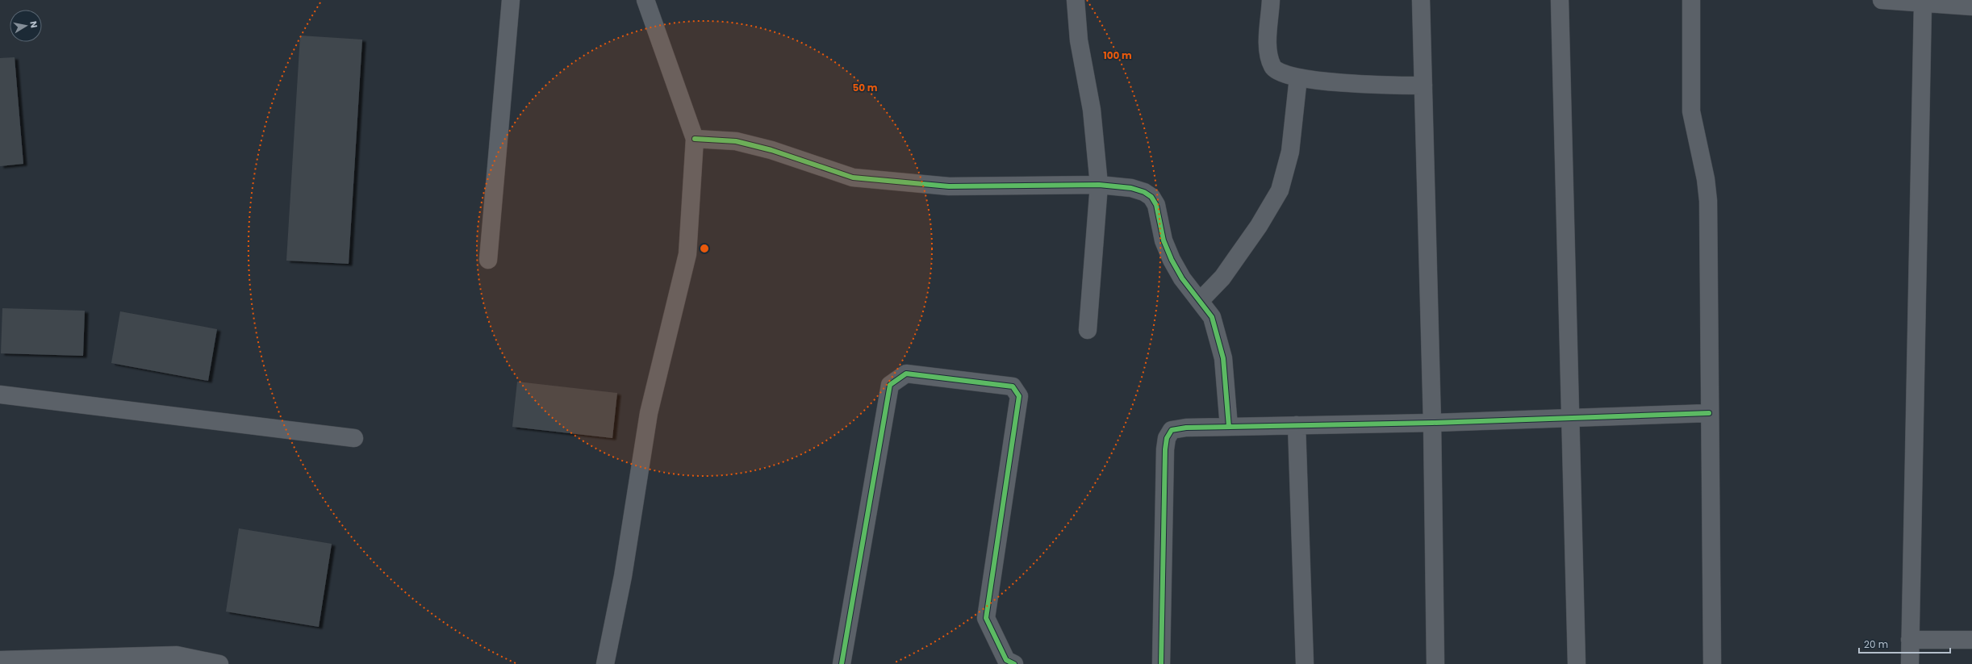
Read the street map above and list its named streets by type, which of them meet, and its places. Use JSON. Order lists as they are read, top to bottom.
{
  "scale_bar": "20 m",
  "north": "right",
  "rings": ["100 m", "50 m"]
}
